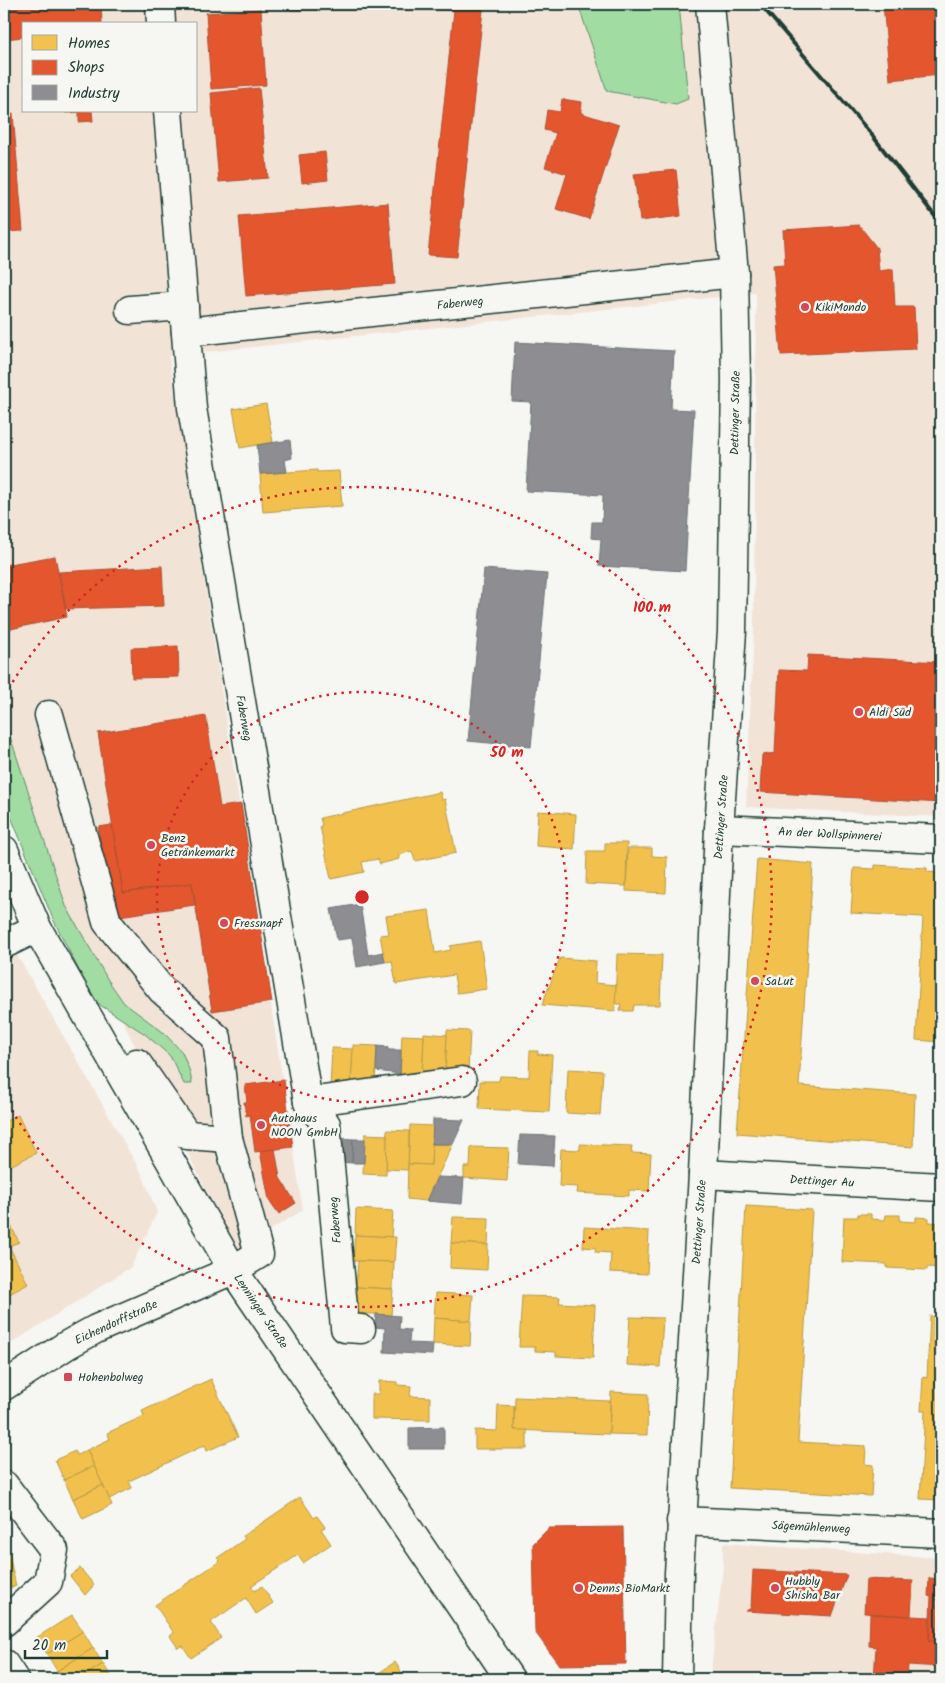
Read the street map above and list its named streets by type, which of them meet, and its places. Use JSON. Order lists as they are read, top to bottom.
{
  "streets": {
    "street": [
      "Faberweg",
      "Dettinger Straße",
      "An der Wollspinnerei",
      "Dettinger Au",
      "Lenninger Straße",
      "Eichendorffstraße",
      "Sägemühlenweg"
    ]
  },
  "crossings": [
    ["Faberweg", "Dettinger Straße"],
    ["Dettinger Straße", "An der Wollspinnerei"],
    ["Dettinger Straße", "Dettinger Au"],
    ["Dettinger Straße", "Sägemühlenweg"],
    ["Lenninger Straße", "Eichendorffstraße"]
  ],
  "places": {
    "other": [
      "KikiMondo",
      "Aldi Süd",
      "Benz Getränkemarkt",
      "Fressnapf",
      "SaLut",
      "Autohaus NOON GmbH",
      "Denns BioMarkt",
      "Hubbly Shisha Bar"
    ],
    "transit": ["Hohenbolweg"]
  },
  "legend": ["Homes", "Shops", "Industry"],
  "scale_bar": "20 m",
  "rings": ["100 m", "50 m"]
}
